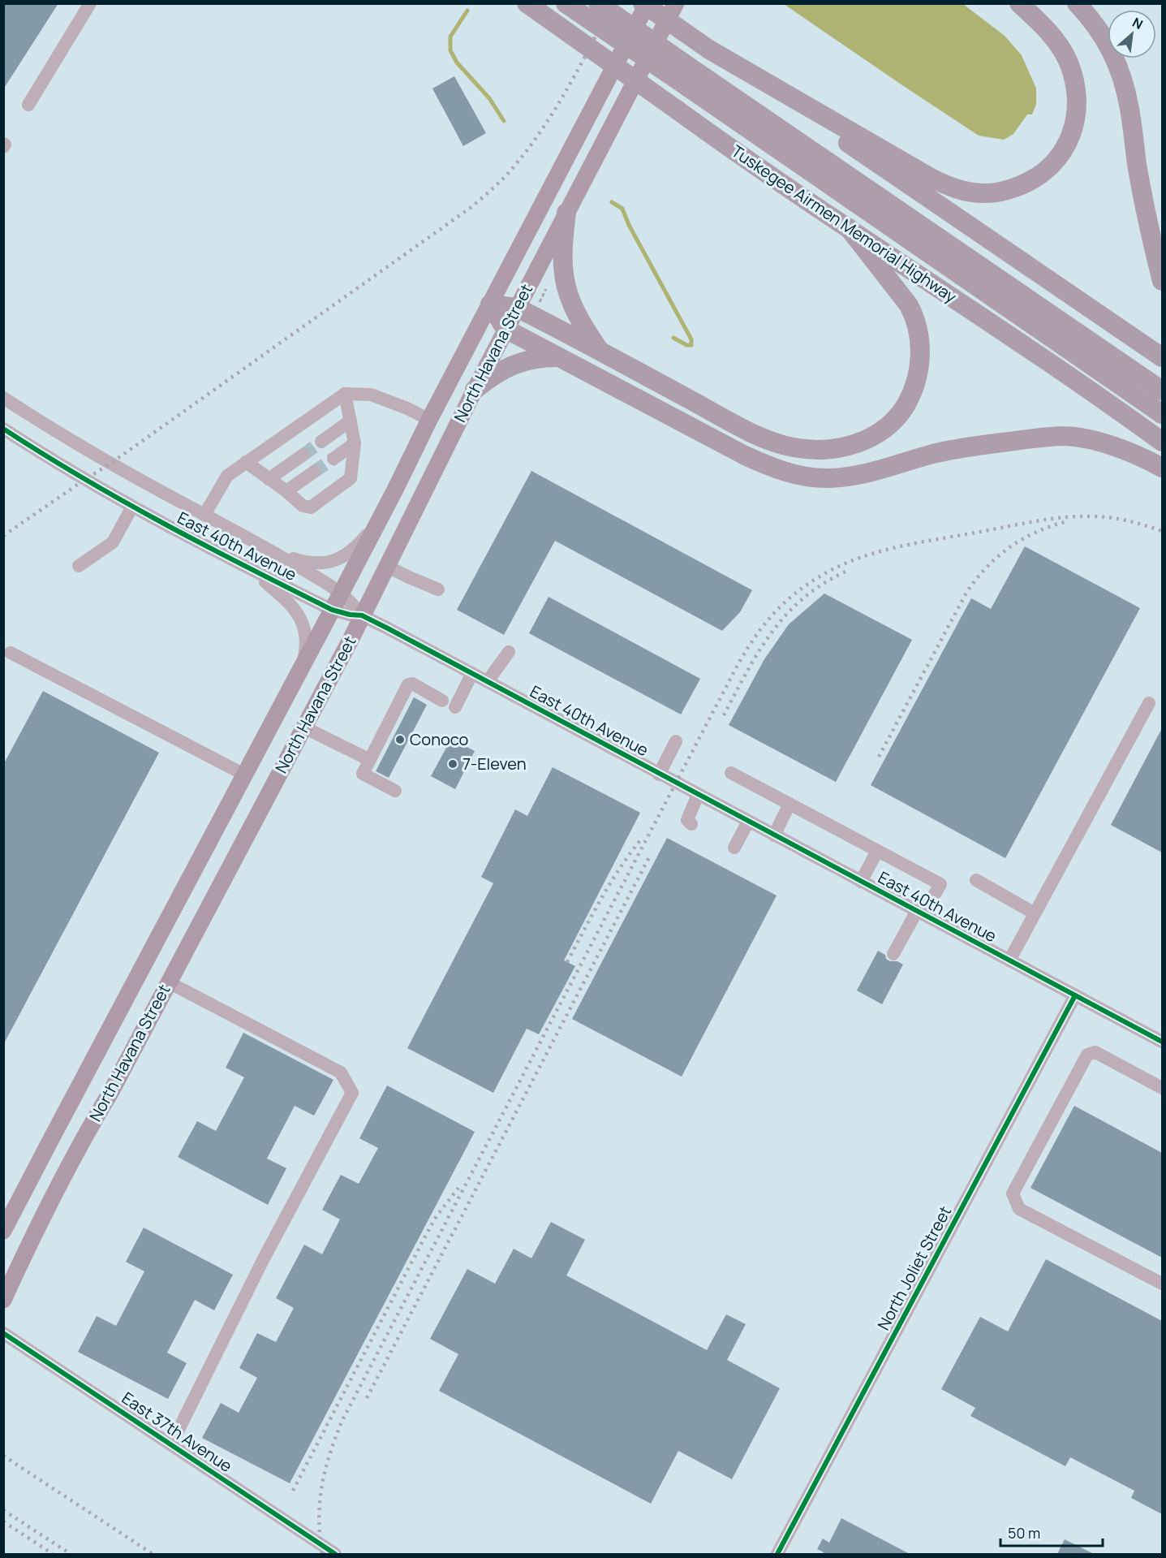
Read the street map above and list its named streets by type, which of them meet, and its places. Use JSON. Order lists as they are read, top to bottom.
{
  "streets": {
    "highway": ["Tuskegee Airmen Memorial Highway"],
    "main road": ["North Havana Street"],
    "street": ["East 40th Avenue", "North Joliet Street", "East 37th Avenue"]
  },
  "crossings": [
    ["North Havana Street", "East 40th Avenue"],
    ["East 40th Avenue", "North Joliet Street"]
  ],
  "places": ["Conoco", "7-Eleven"],
  "scale_bar": "50 m",
  "north": "top right"
}
